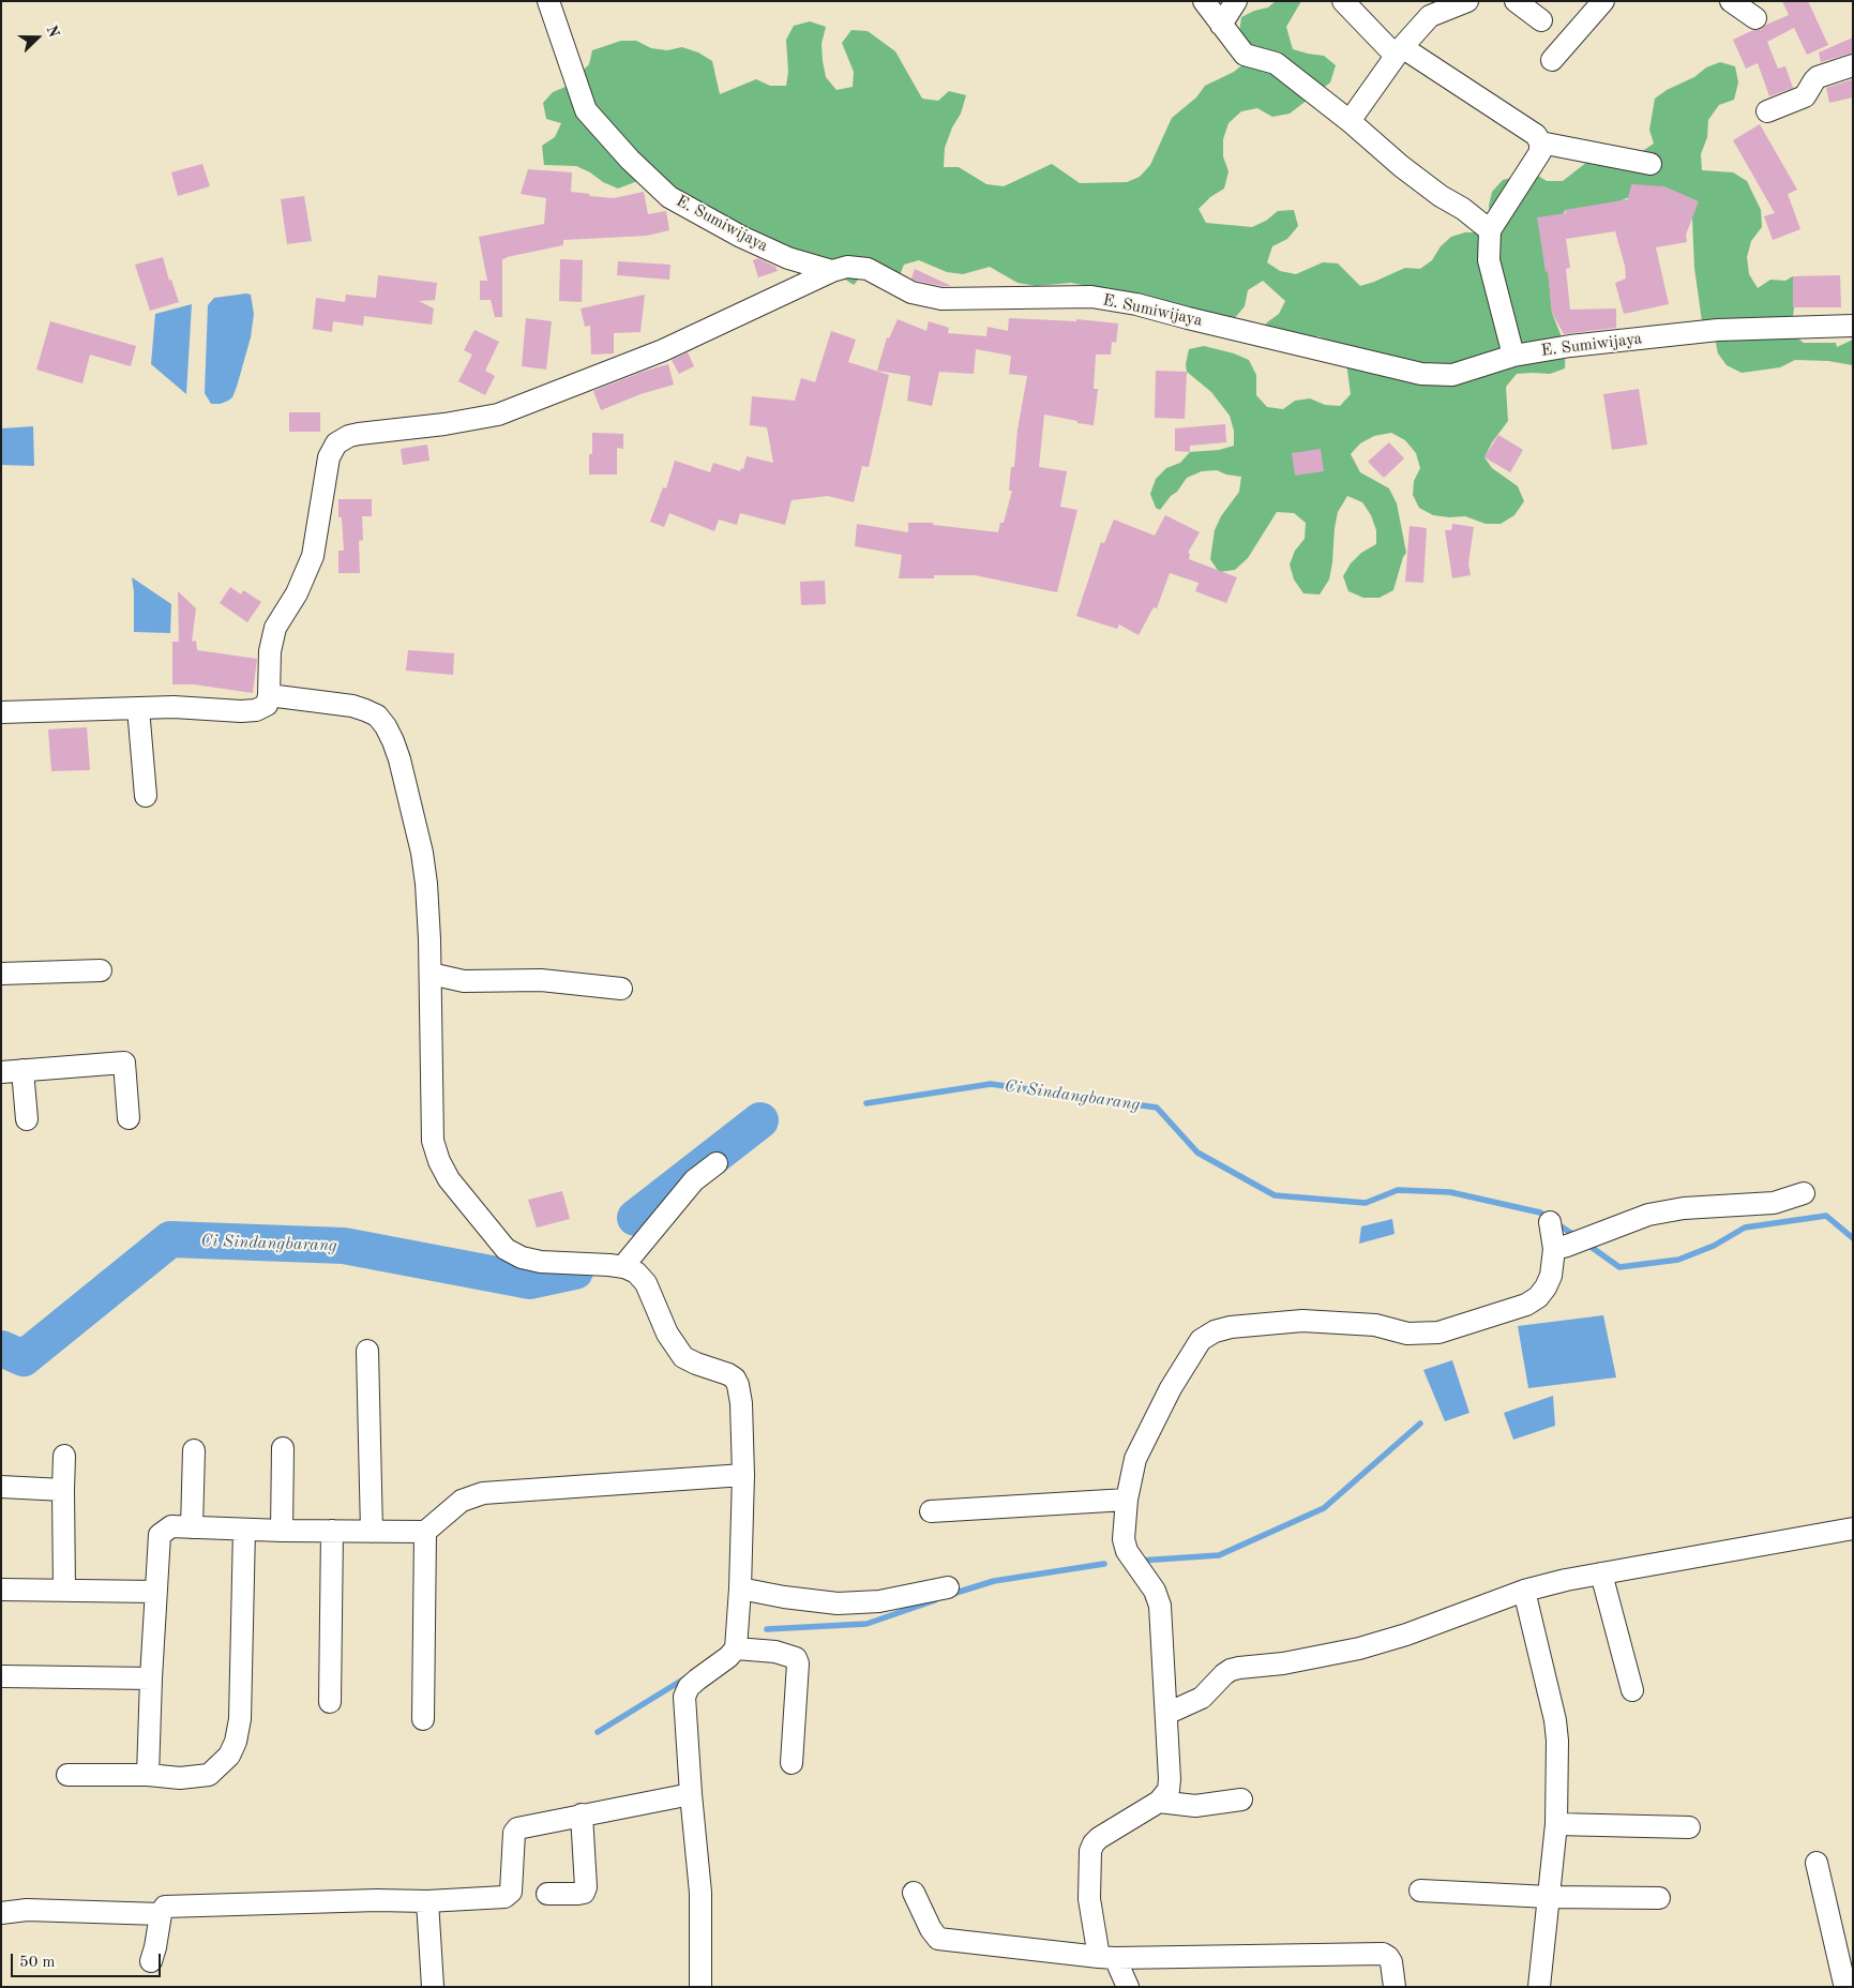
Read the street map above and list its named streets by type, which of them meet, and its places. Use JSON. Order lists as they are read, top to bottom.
{
  "streets": {
    "street": ["E. Sumiwijaya"]
  },
  "water": ["Ci Sindangbarang"],
  "scale_bar": "50 m",
  "north": "right"
}
